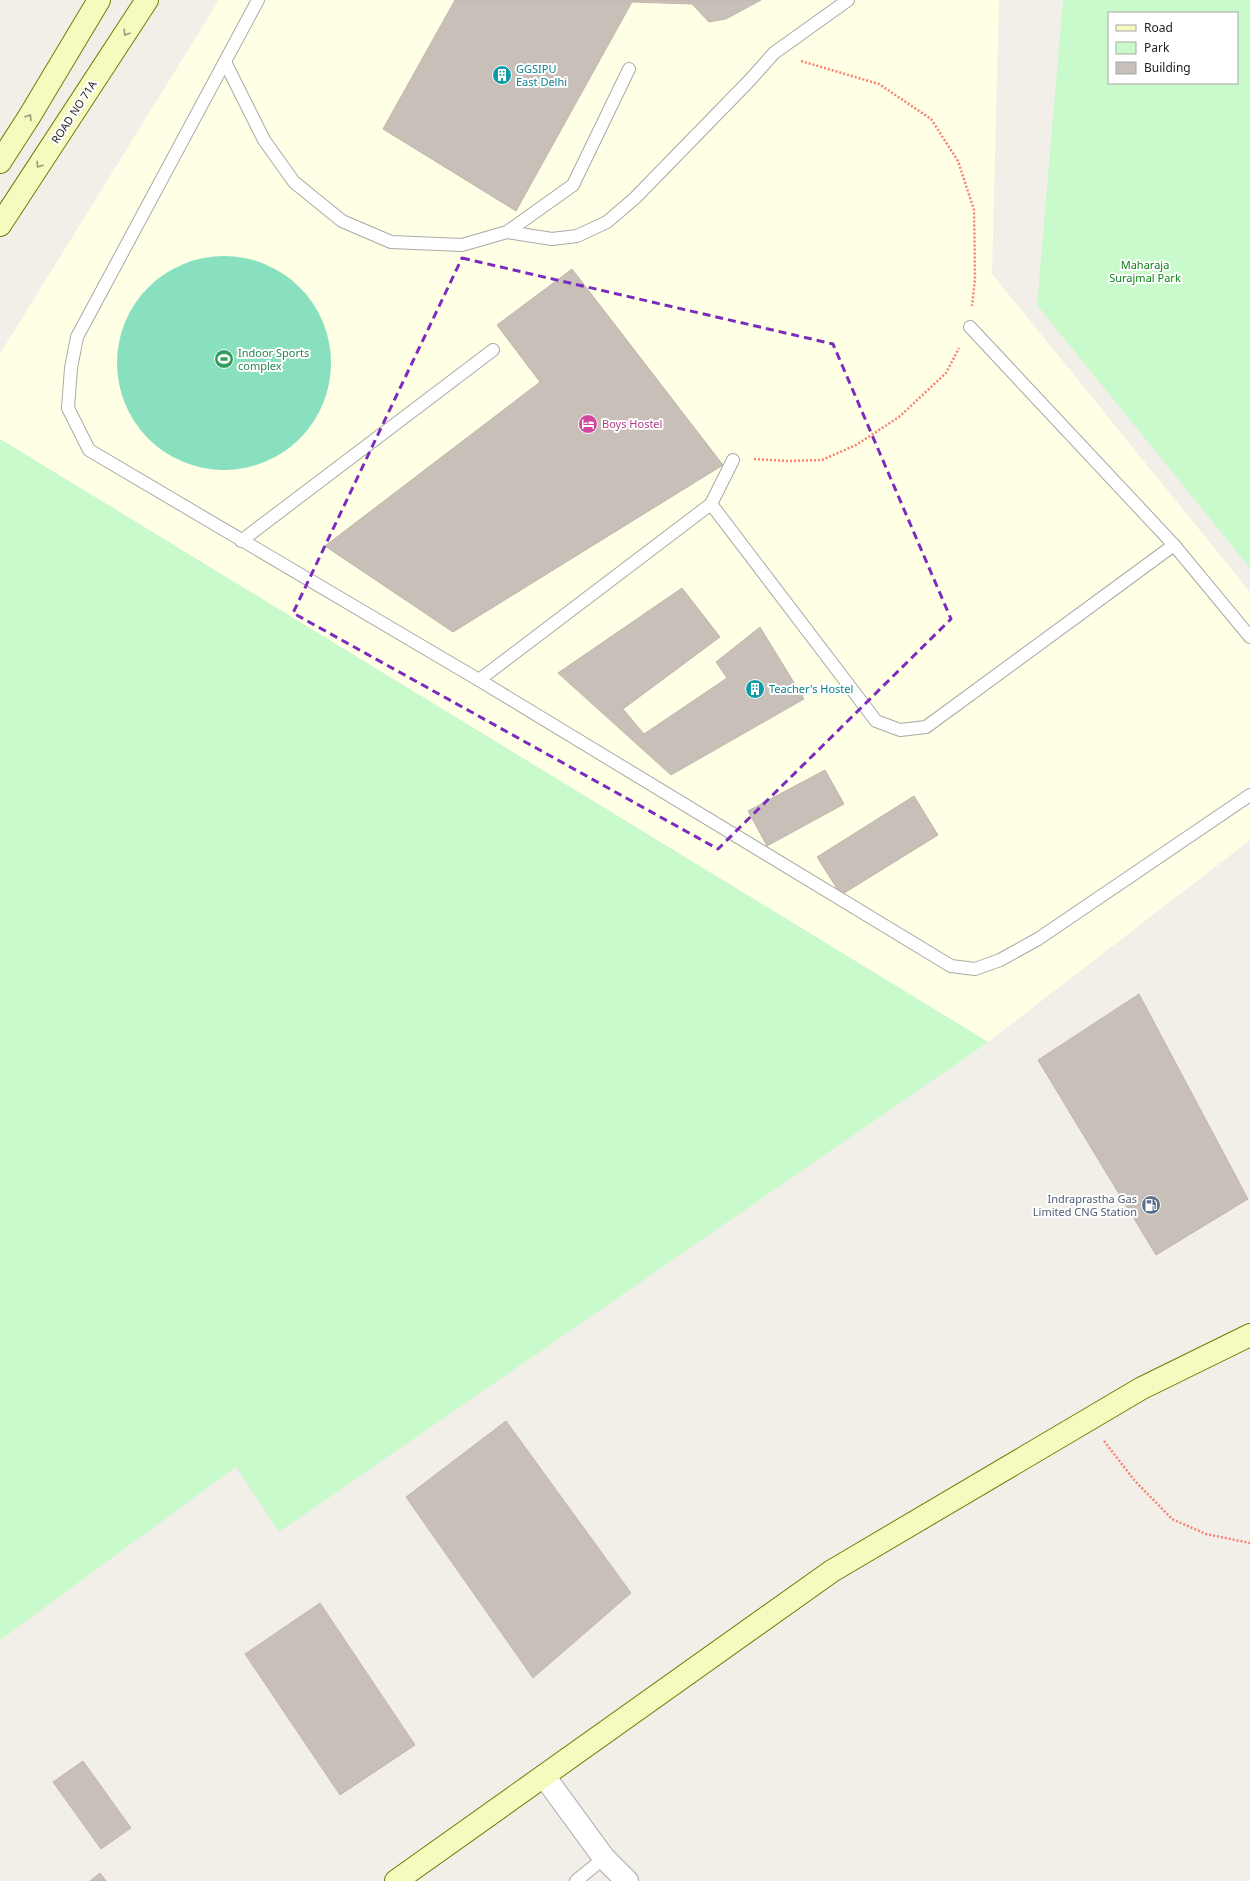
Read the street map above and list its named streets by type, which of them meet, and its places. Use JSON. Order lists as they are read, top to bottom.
{
  "streets": {
    "street": ["ROAD NO 71A"]
  },
  "parks": ["Maharaja Surajmal Park"],
  "places": {
    "building": ["GGSIPU East Delhi", "Teacher's Hostel"],
    "sports": ["Indoor Sports complex"],
    "hotel": ["Boys Hostel"],
    "fuel station": ["Indraprastha Gas Limited CNG Station"]
  },
  "legend": ["Road", "Park", "Building"]
}
